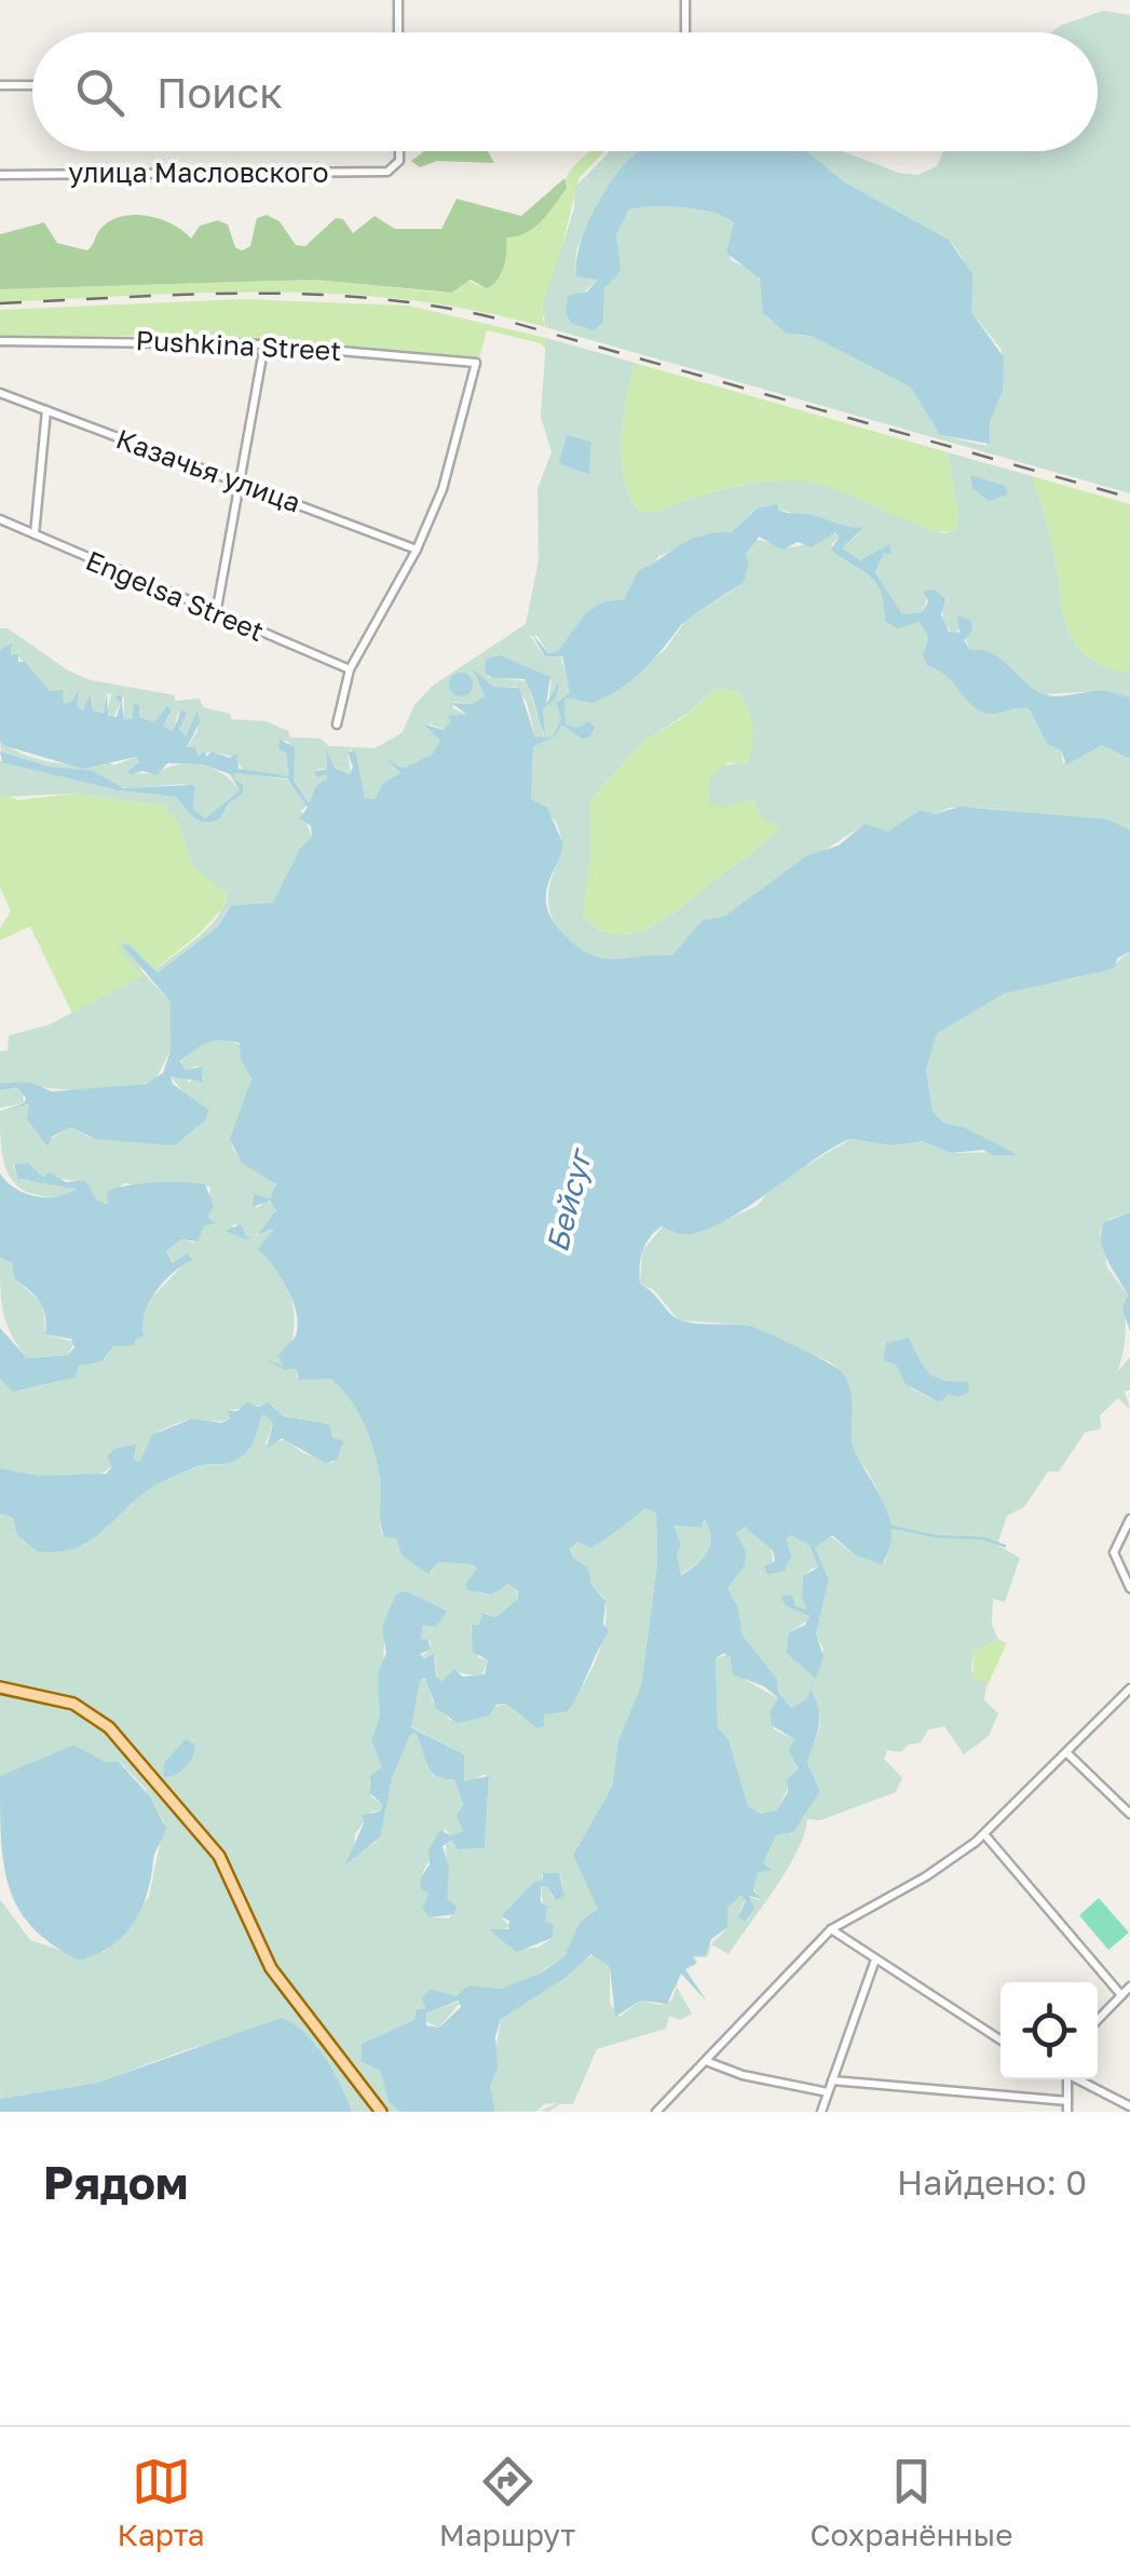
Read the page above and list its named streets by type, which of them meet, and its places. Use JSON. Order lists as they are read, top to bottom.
{
  "streets": {
    "street": [
      "улица Масловского",
      "Pushkina Street",
      "Казачья улица",
      "Engelsa Street"
    ]
  },
  "crossings": [
    ["Pushkina Street", "Казачья улица"]
  ],
  "water": ["Бейсуг"],
  "page": {
    "search": "Поиск",
    "heading": ["Рядом", "Найдено: 0"],
    "nav": ["Карта", "Маршрут", "Сохранённые"]
  }
}
